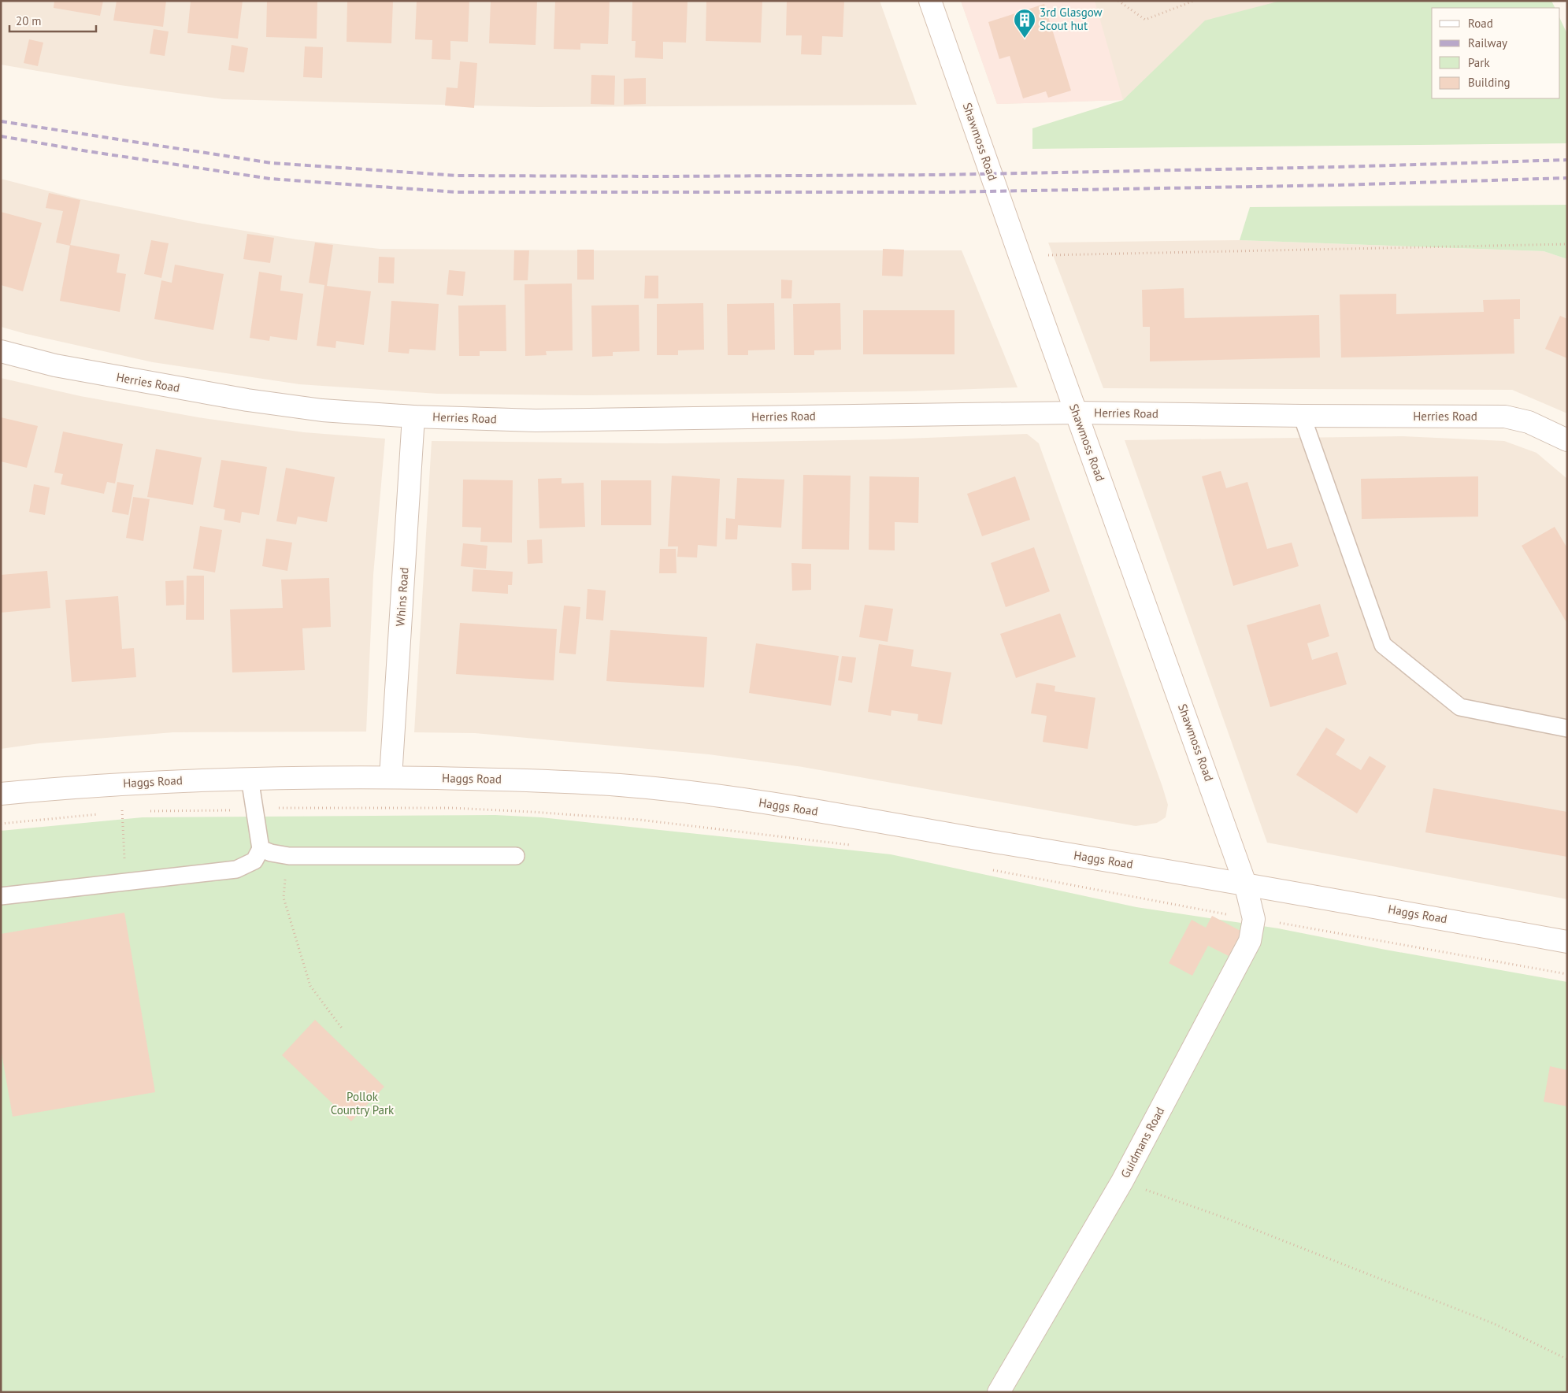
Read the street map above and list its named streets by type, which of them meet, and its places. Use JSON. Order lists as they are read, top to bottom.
{
  "streets": {
    "street": [
      "Shawmoss Road",
      "Herries Road",
      "Whins Road",
      "Haggs Road",
      "Guidmans Road"
    ]
  },
  "crossings": [
    ["Shawmoss Road", "Herries Road"],
    ["Shawmoss Road", "Haggs Road"],
    ["Shawmoss Road", "Guidmans Road"],
    ["Herries Road", "Whins Road"],
    ["Whins Road", "Haggs Road"],
    ["Haggs Road", "Guidmans Road"]
  ],
  "parks": ["Pollok Country Park"],
  "places": {
    "building": ["3rd Glasgow Scout hut"]
  },
  "legend": [
    "Road",
    "Railway",
    "Park",
    "Building"
  ],
  "scale_bar": "20 m"
}
